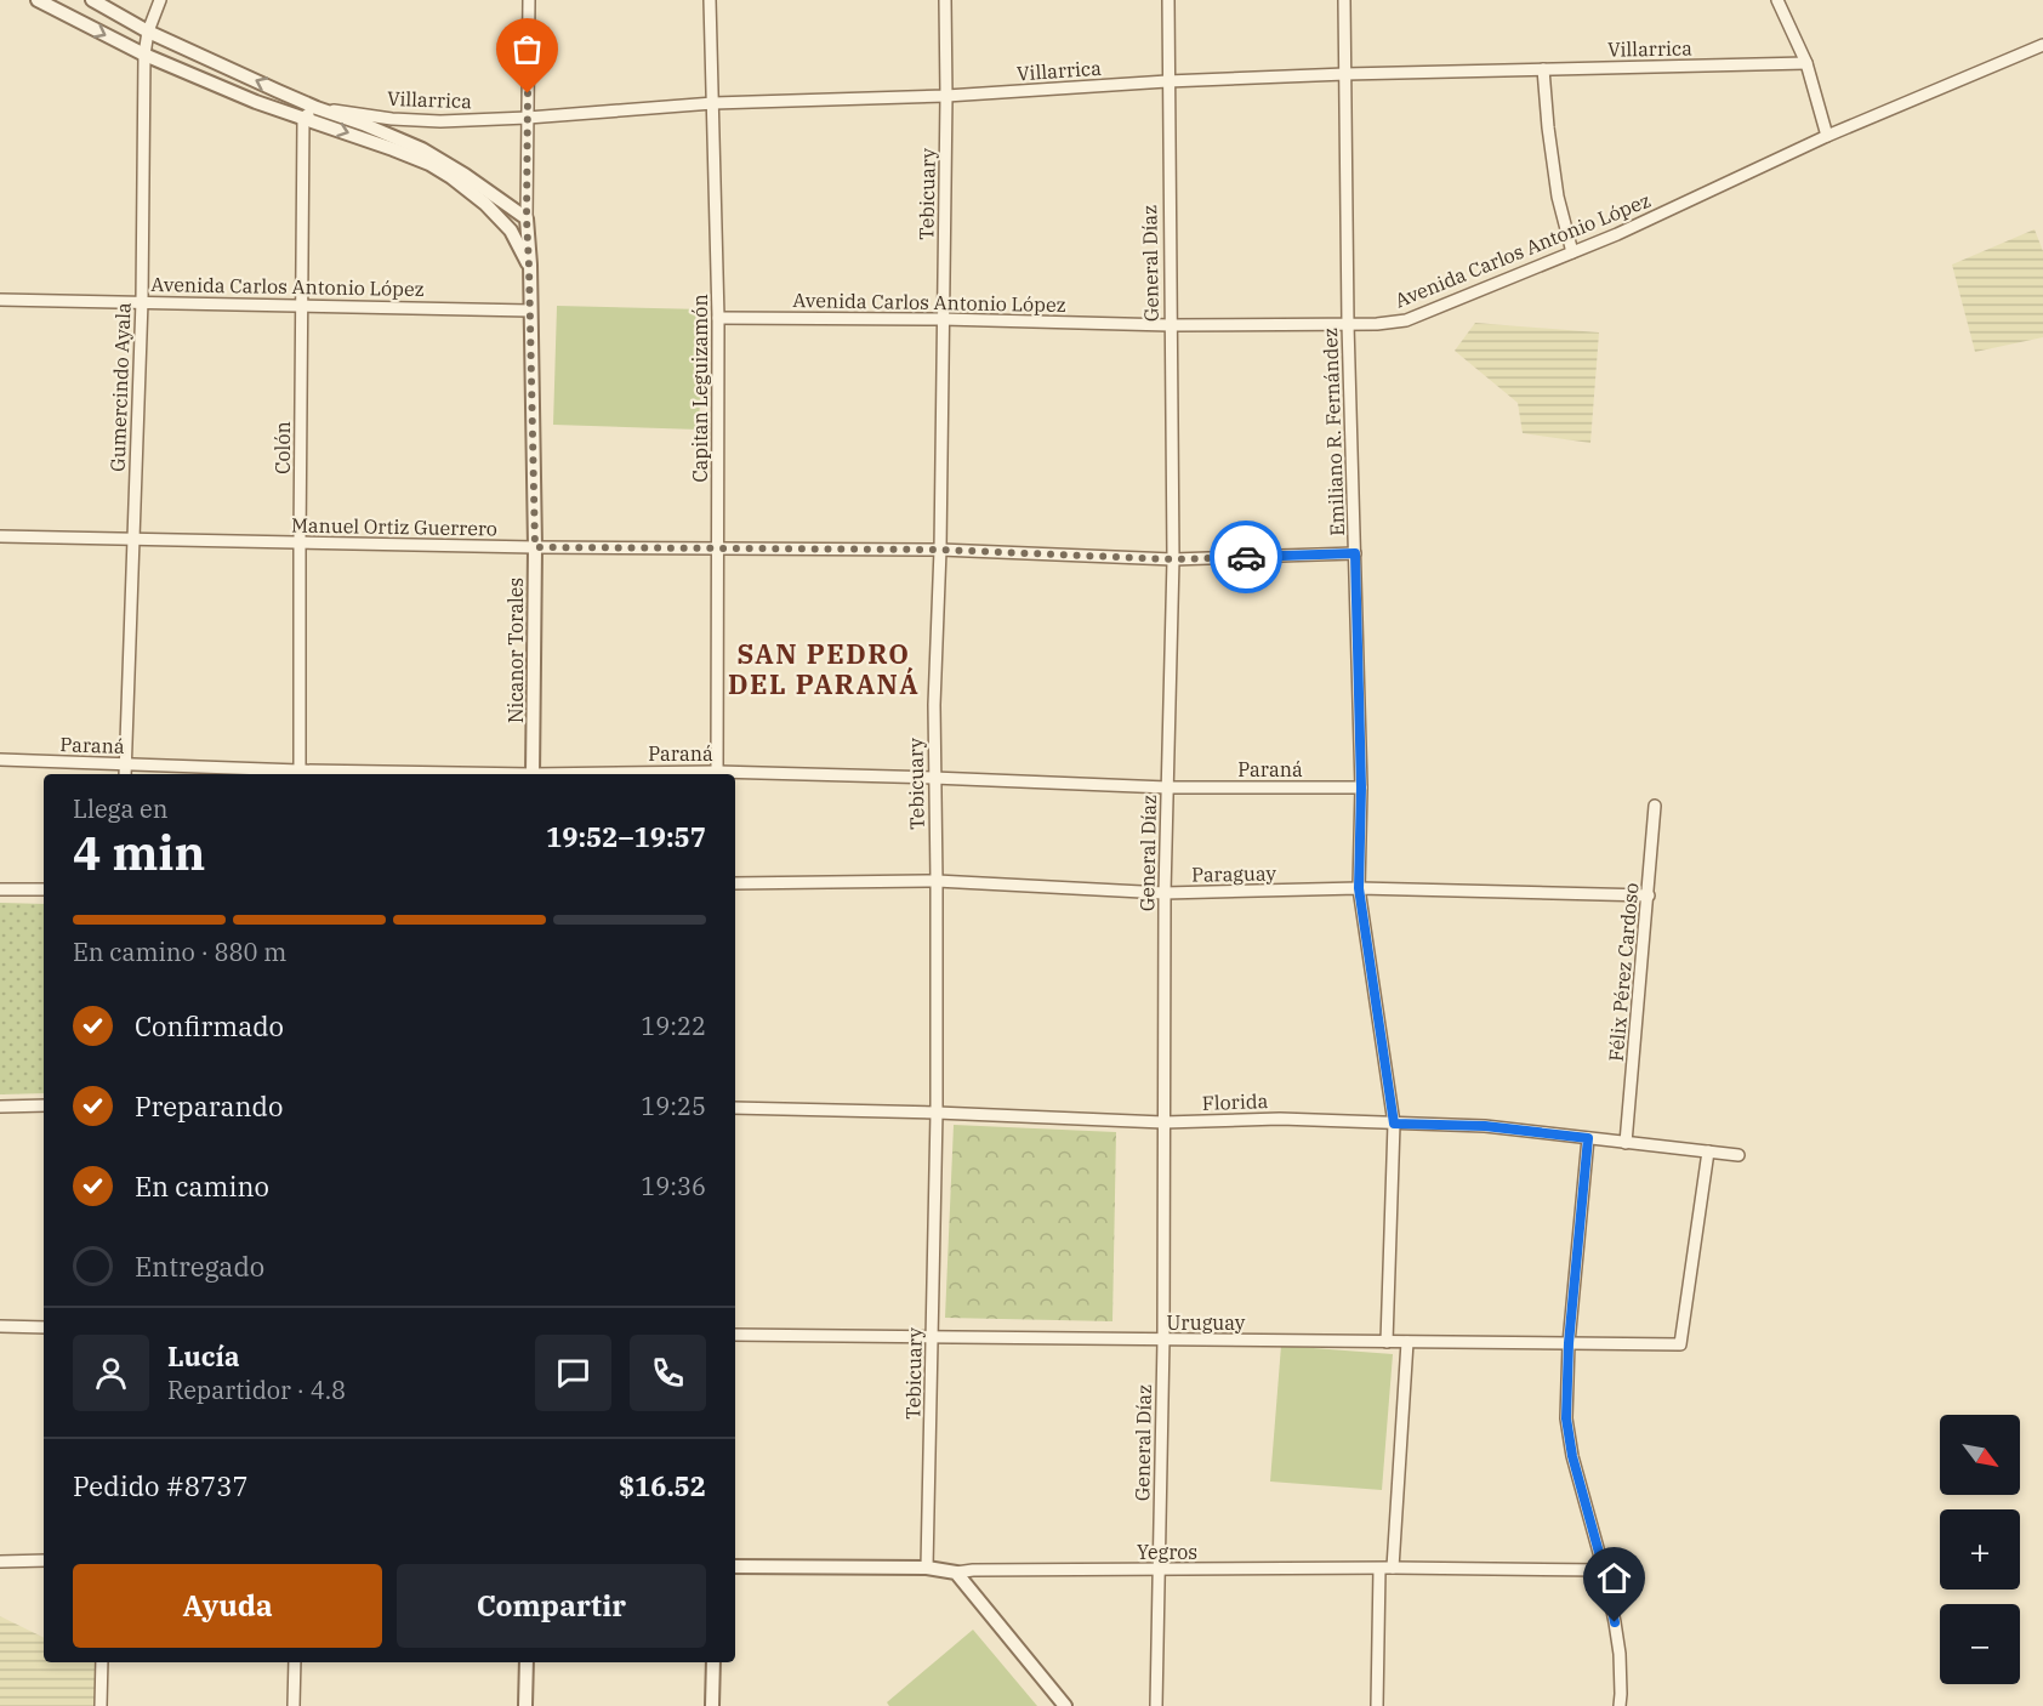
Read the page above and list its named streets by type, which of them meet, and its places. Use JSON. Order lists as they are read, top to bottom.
{
  "streets": {
    "street": [
      "Villarrica",
      "Tebicuary",
      "Avenida Carlos Antonio López",
      "General Díaz",
      "Gumercindo Ayala",
      "Capitan Leguizamón",
      "Emiliano R. Fernández",
      "Colón",
      "Manuel Ortiz Guerrero",
      "Nicanor Torales",
      "Paraná",
      "Paraguay",
      "Félix Pérez Cardoso",
      "Florida",
      "Uruguay",
      "Yegros"
    ]
  },
  "crossings": [
    ["Villarrica", "Tebicuary"],
    ["Villarrica", "General Díaz"],
    ["Villarrica", "Gumercindo Ayala"],
    ["Villarrica", "Capitan Leguizamón"],
    ["Villarrica", "Emiliano R. Fernández"],
    ["Villarrica", "Nicanor Torales"],
    ["Tebicuary", "Avenida Carlos Antonio López"],
    ["Tebicuary", "Manuel Ortiz Guerrero"],
    ["Tebicuary", "Paraná"],
    ["Tebicuary", "Paraguay"],
    ["Tebicuary", "Florida"],
    ["Tebicuary", "Uruguay"],
    ["Tebicuary", "Yegros"],
    ["Avenida Carlos Antonio López", "General Díaz"],
    ["Avenida Carlos Antonio López", "Gumercindo Ayala"],
    ["Avenida Carlos Antonio López", "Capitan Leguizamón"],
    ["Avenida Carlos Antonio López", "Emiliano R. Fernández"],
    ["Avenida Carlos Antonio López", "Colón"],
    ["Avenida Carlos Antonio López", "Nicanor Torales"],
    ["General Díaz", "Manuel Ortiz Guerrero"],
    ["General Díaz", "Paraná"],
    ["General Díaz", "Paraguay"],
    ["General Díaz", "Florida"],
    ["General Díaz", "Uruguay"],
    ["General Díaz", "Yegros"],
    ["Gumercindo Ayala", "Manuel Ortiz Guerrero"],
    ["Gumercindo Ayala", "Paraná"],
    ["Capitan Leguizamón", "Manuel Ortiz Guerrero"],
    ["Emiliano R. Fernández", "Manuel Ortiz Guerrero"],
    ["Emiliano R. Fernández", "Paraná"],
    ["Emiliano R. Fernández", "Paraguay"],
    ["Emiliano R. Fernández", "Florida"],
    ["Emiliano R. Fernández", "Uruguay"],
    ["Colón", "Manuel Ortiz Guerrero"],
    ["Colón", "Paraná"],
    ["Manuel Ortiz Guerrero", "Nicanor Torales"],
    ["Paraguay", "Félix Pérez Cardoso"],
    ["Félix Pérez Cardoso", "Florida"],
    ["Florida", "Uruguay"]
  ],
  "districts": ["SAN PEDRO DEL PARANÁ"],
  "north": "bottom right",
  "page": {
    "heading": ["4 min", "Llega en", "19:52–19:57"],
    "panel": [
      "Lucía",
      "Repartidor · 4.8",
      "Pedido #8737",
      "$16.52"
    ],
    "bar": "En camino · 880 m",
    "list": [
      ["Confirmado", "19:22"],
      ["Preparando", "19:25"],
      ["En camino", "19:36"],
      "Entregado"
    ],
    "map_buttons": ["+", "−"],
    "buttons": ["Ayuda", "Compartir"]
  }
}
